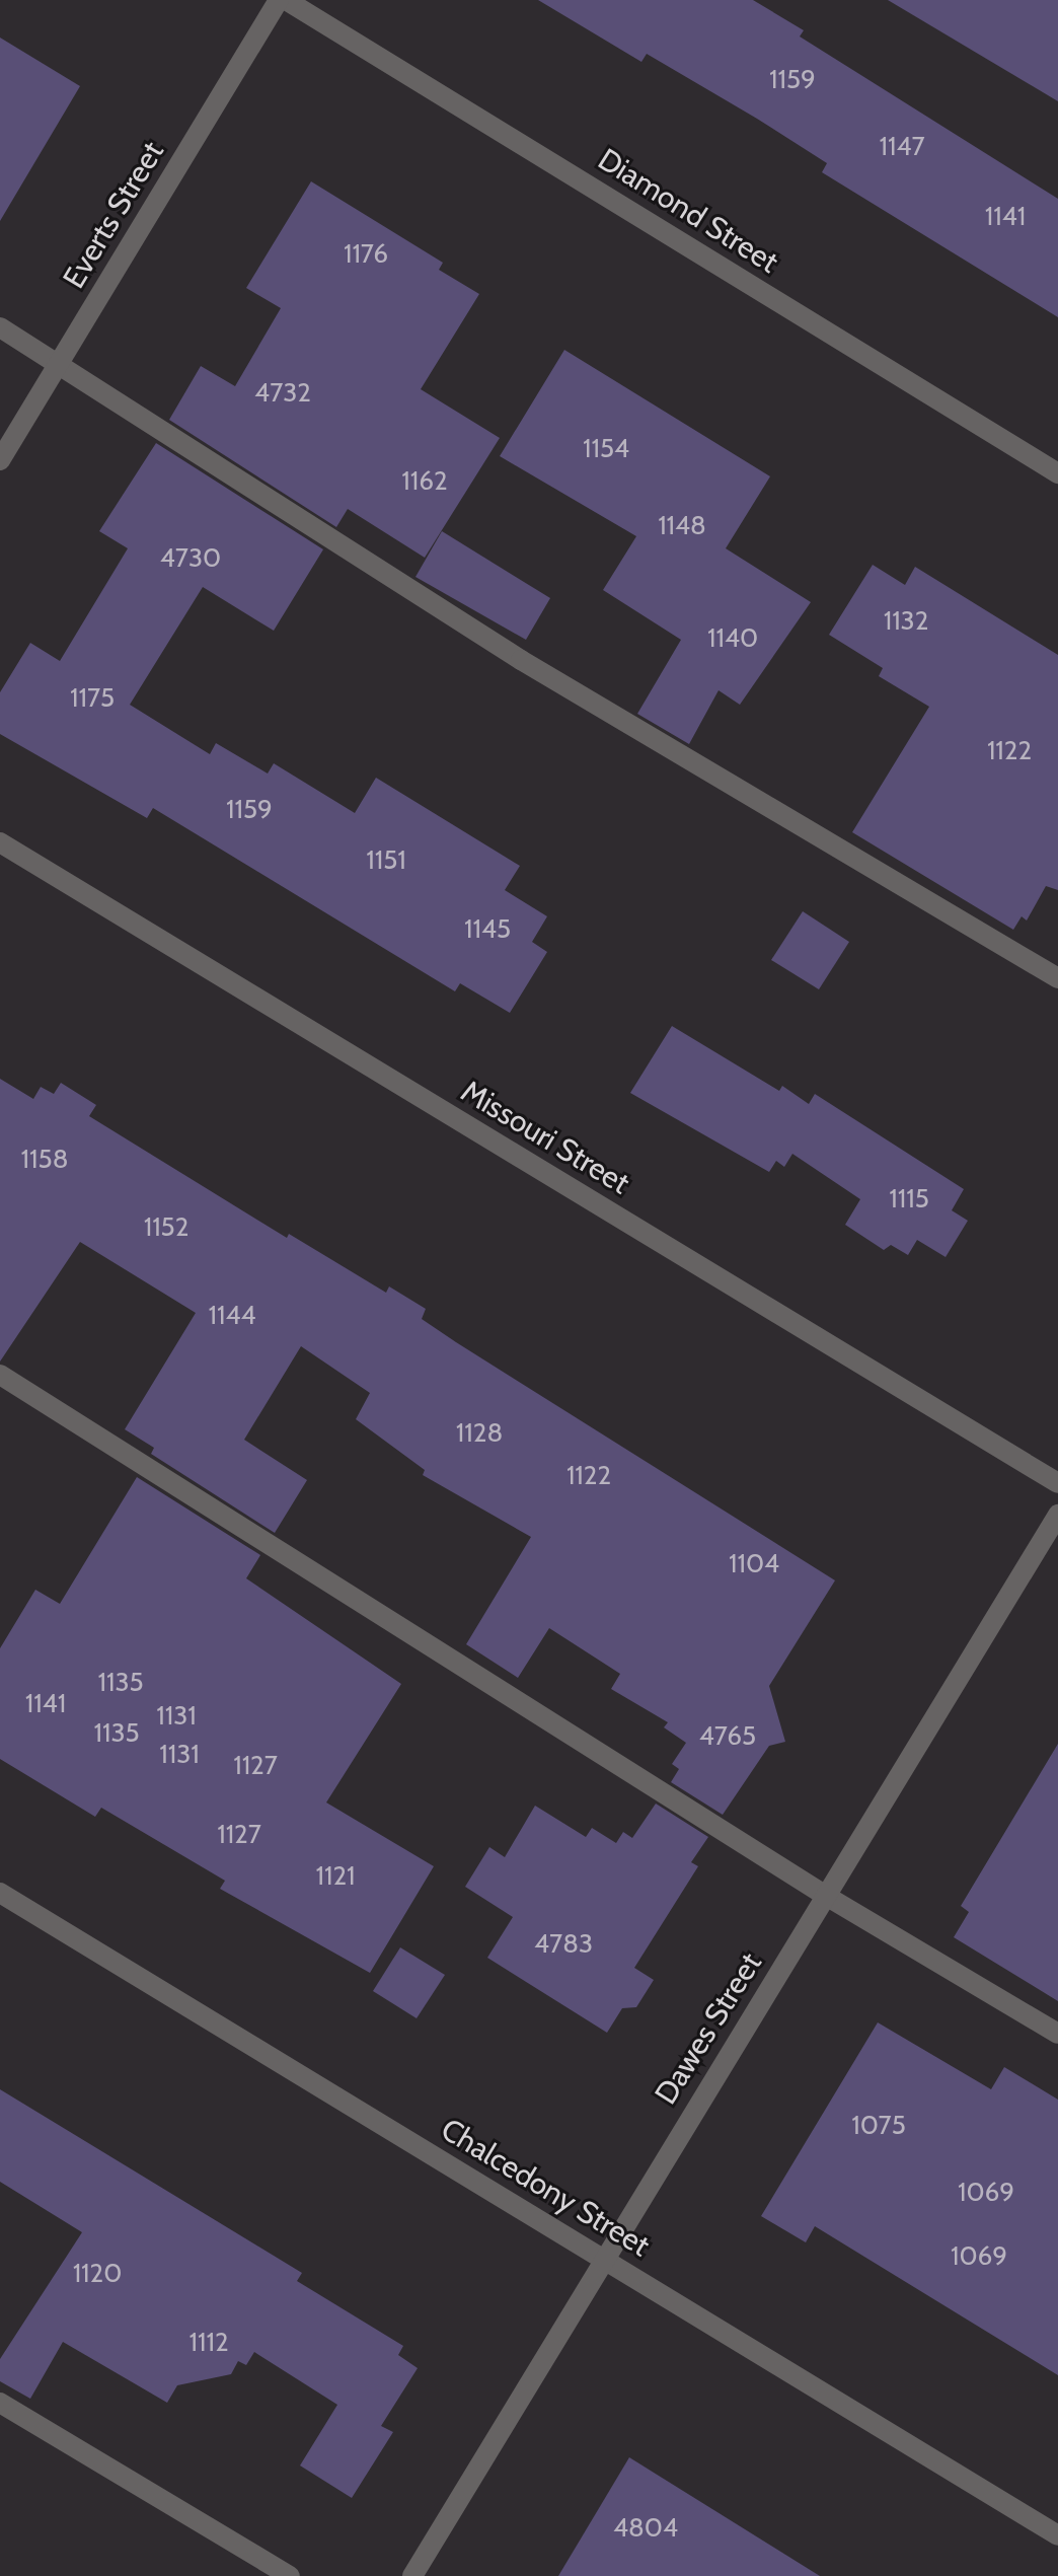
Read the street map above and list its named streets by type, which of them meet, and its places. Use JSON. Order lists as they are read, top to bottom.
{
  "streets": {
    "street": [
      "Diamond Street",
      "Everts Street",
      "Missouri Street",
      "Dawes Street",
      "Chalcedony Street"
    ]
  },
  "crossings": [
    ["Dawes Street", "Chalcedony Street"]
  ],
  "house_numbers": [
    "1159",
    "1147",
    "1141",
    "1176",
    "4732",
    "1154",
    "1162",
    "1148",
    "4730",
    "1132",
    "1140",
    "1175",
    "1122",
    "1159",
    "1151",
    "1145",
    "1158",
    "1115",
    "1152",
    "1144",
    "1128",
    "1122",
    "1104",
    "1135",
    "1141",
    "1131",
    "1135",
    "4765",
    "1131",
    "1127",
    "1127",
    "1121",
    "4783",
    "1075",
    "1069",
    "1069",
    "1120",
    "1112",
    "4804"
  ]
}
